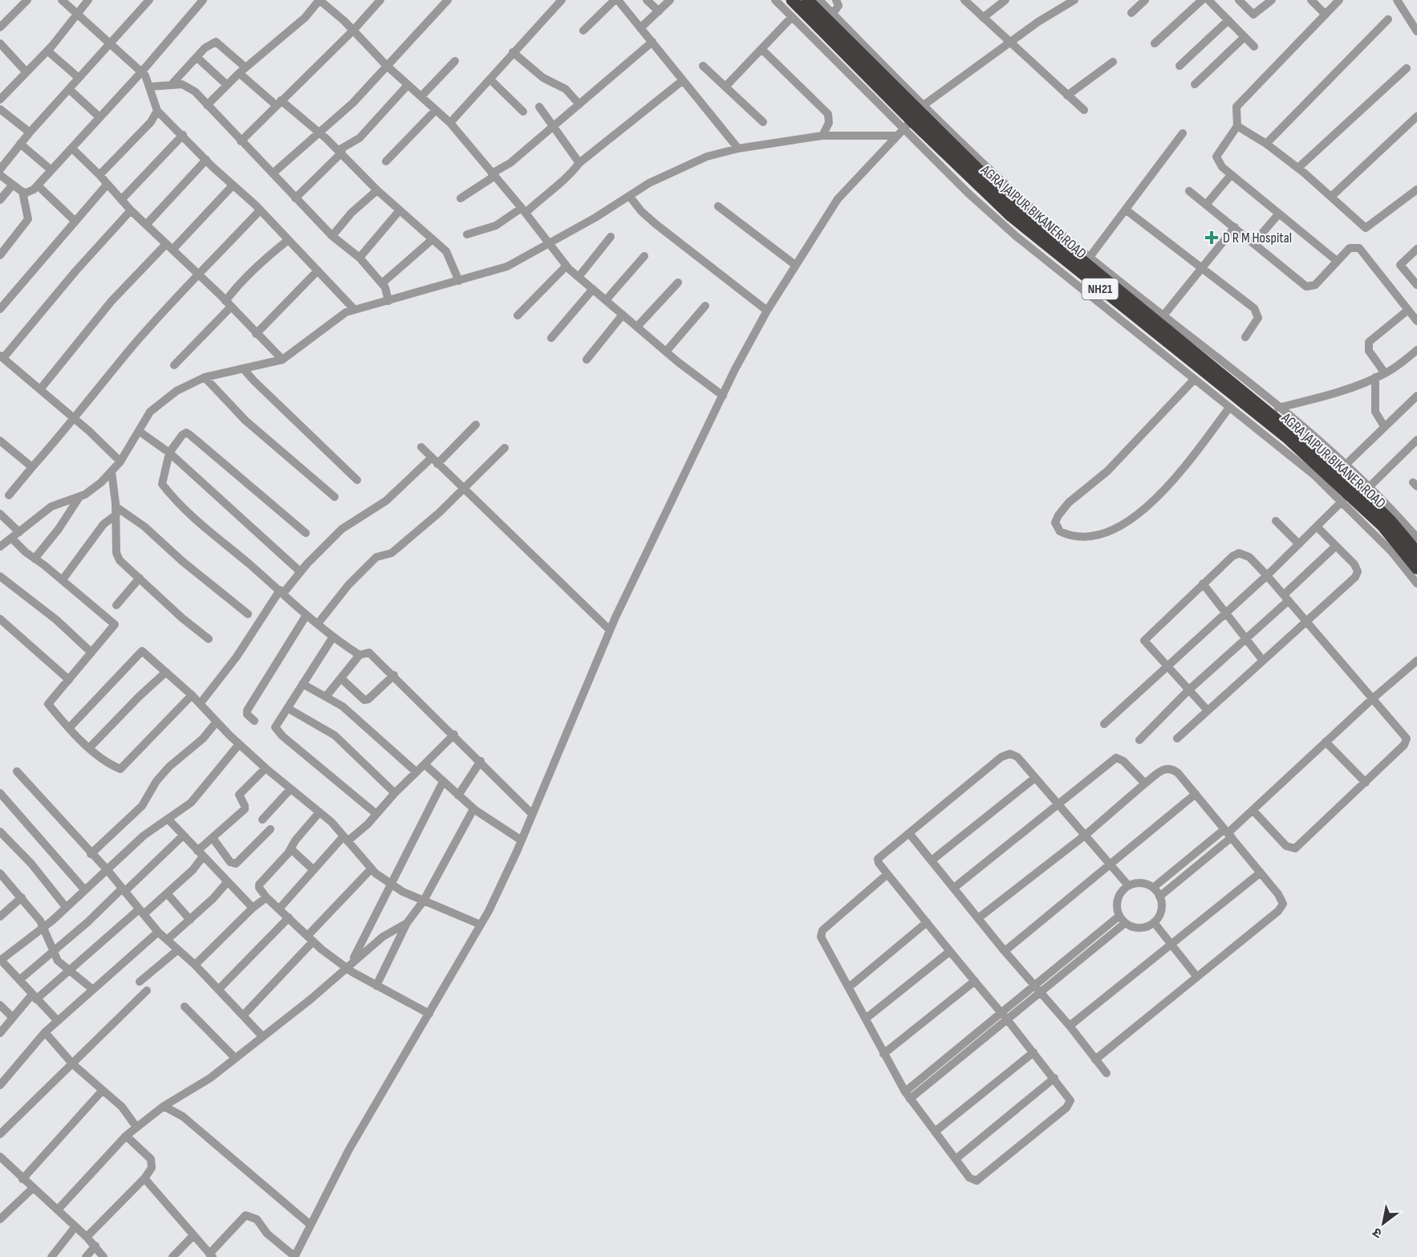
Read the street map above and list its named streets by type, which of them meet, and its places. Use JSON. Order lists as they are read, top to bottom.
{
  "streets": {
    "highway": ["AGRA JAIPUR BIKANER ROAD", "NH21"]
  },
  "places": {
    "health": ["D R M Hospital"]
  },
  "north": "bottom left"
}
